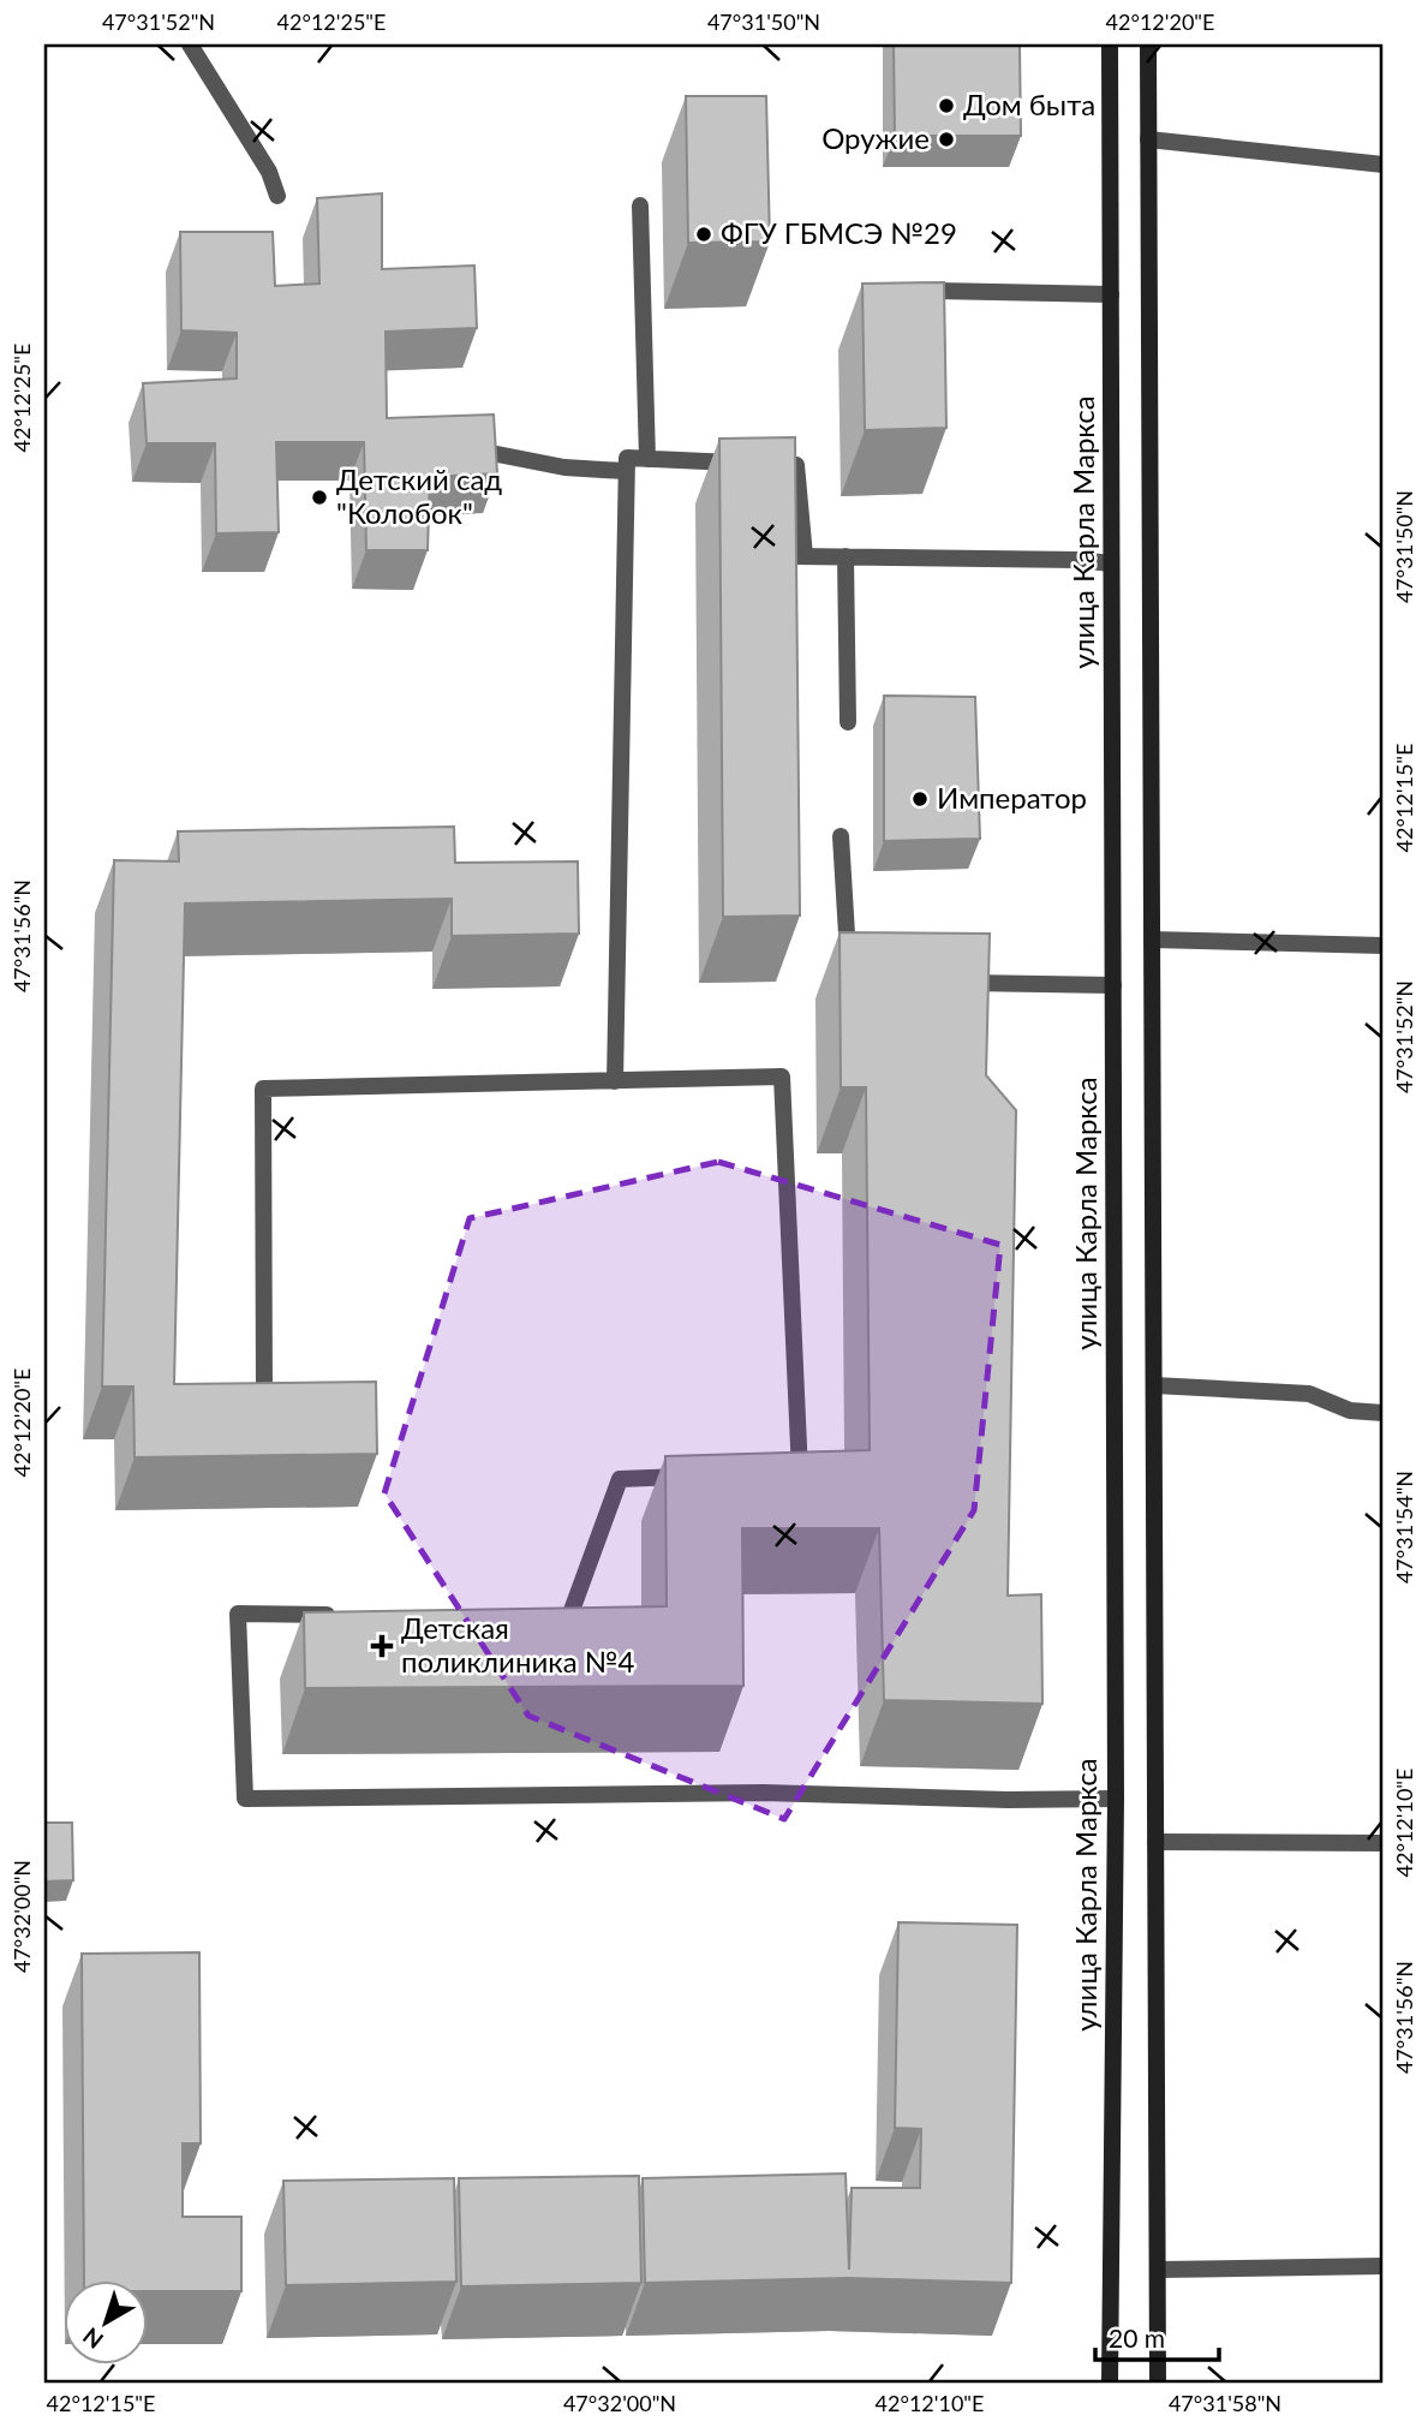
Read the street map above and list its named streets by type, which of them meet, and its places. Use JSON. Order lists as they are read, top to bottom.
{
  "streets": {
    "street": ["улица Карла Маркса"]
  },
  "places": {
    "other": [
      "Дом быта",
      "Оружие",
      "ФГУ ГБМСЭ №29",
      "Детский сад \"Колобок\"",
      "Император"
    ],
    "health": ["Детская поликлиника №4"]
  },
  "scale_bar": "20 m",
  "north": "bottom left",
  "coordinates": [
    "47°31'52\"N",
    "42°12'25\"E",
    "47°31'50\"N",
    "42°12'20\"E",
    "42°12'15\"E",
    "47°31'56\"N",
    "47°31'54\"N",
    "42°12'10\"E",
    "47°32'00\"N",
    "47°31'58\"N"
  ]
}
